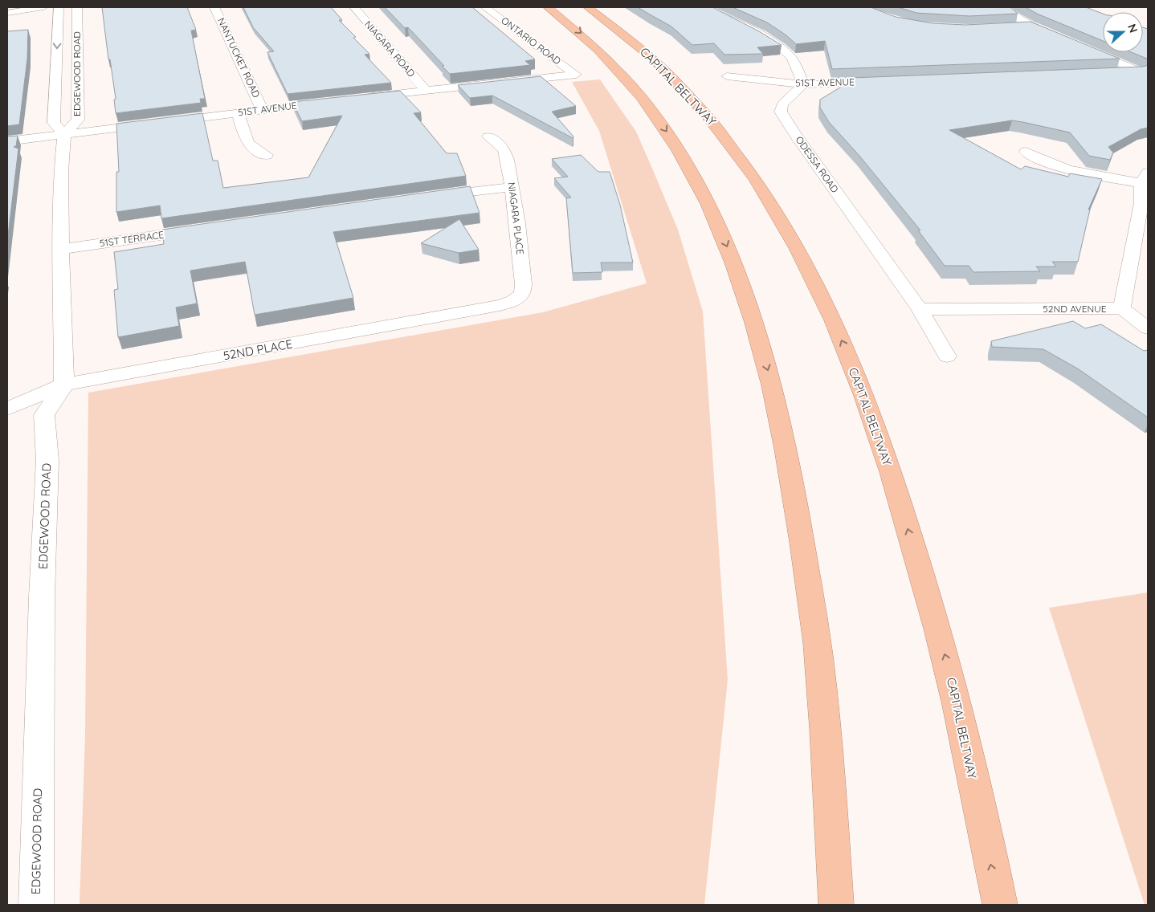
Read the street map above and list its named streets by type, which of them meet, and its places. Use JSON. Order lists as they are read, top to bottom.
{
  "streets": {
    "highway": ["CAPITAL BELTWAY"],
    "street": [
      "ONTARIO ROAD",
      "NIAGARA ROAD",
      "NANTUCKET ROAD",
      "EDGEWOOD ROAD",
      "51ST AVENUE",
      "ODESSA ROAD",
      "NIAGARA PLACE",
      "51ST TERRACE",
      "52ND AVENUE",
      "52ND PLACE"
    ]
  },
  "crossings": [
    ["ONTARIO ROAD", "NIAGARA ROAD"],
    ["NANTUCKET ROAD", "51ST AVENUE"],
    ["EDGEWOOD ROAD", "51ST AVENUE"],
    ["EDGEWOOD ROAD", "52ND PLACE"],
    ["51ST AVENUE", "ODESSA ROAD"],
    ["ODESSA ROAD", "52ND AVENUE"],
    ["NIAGARA PLACE", "52ND PLACE"]
  ],
  "north": "right"
}
